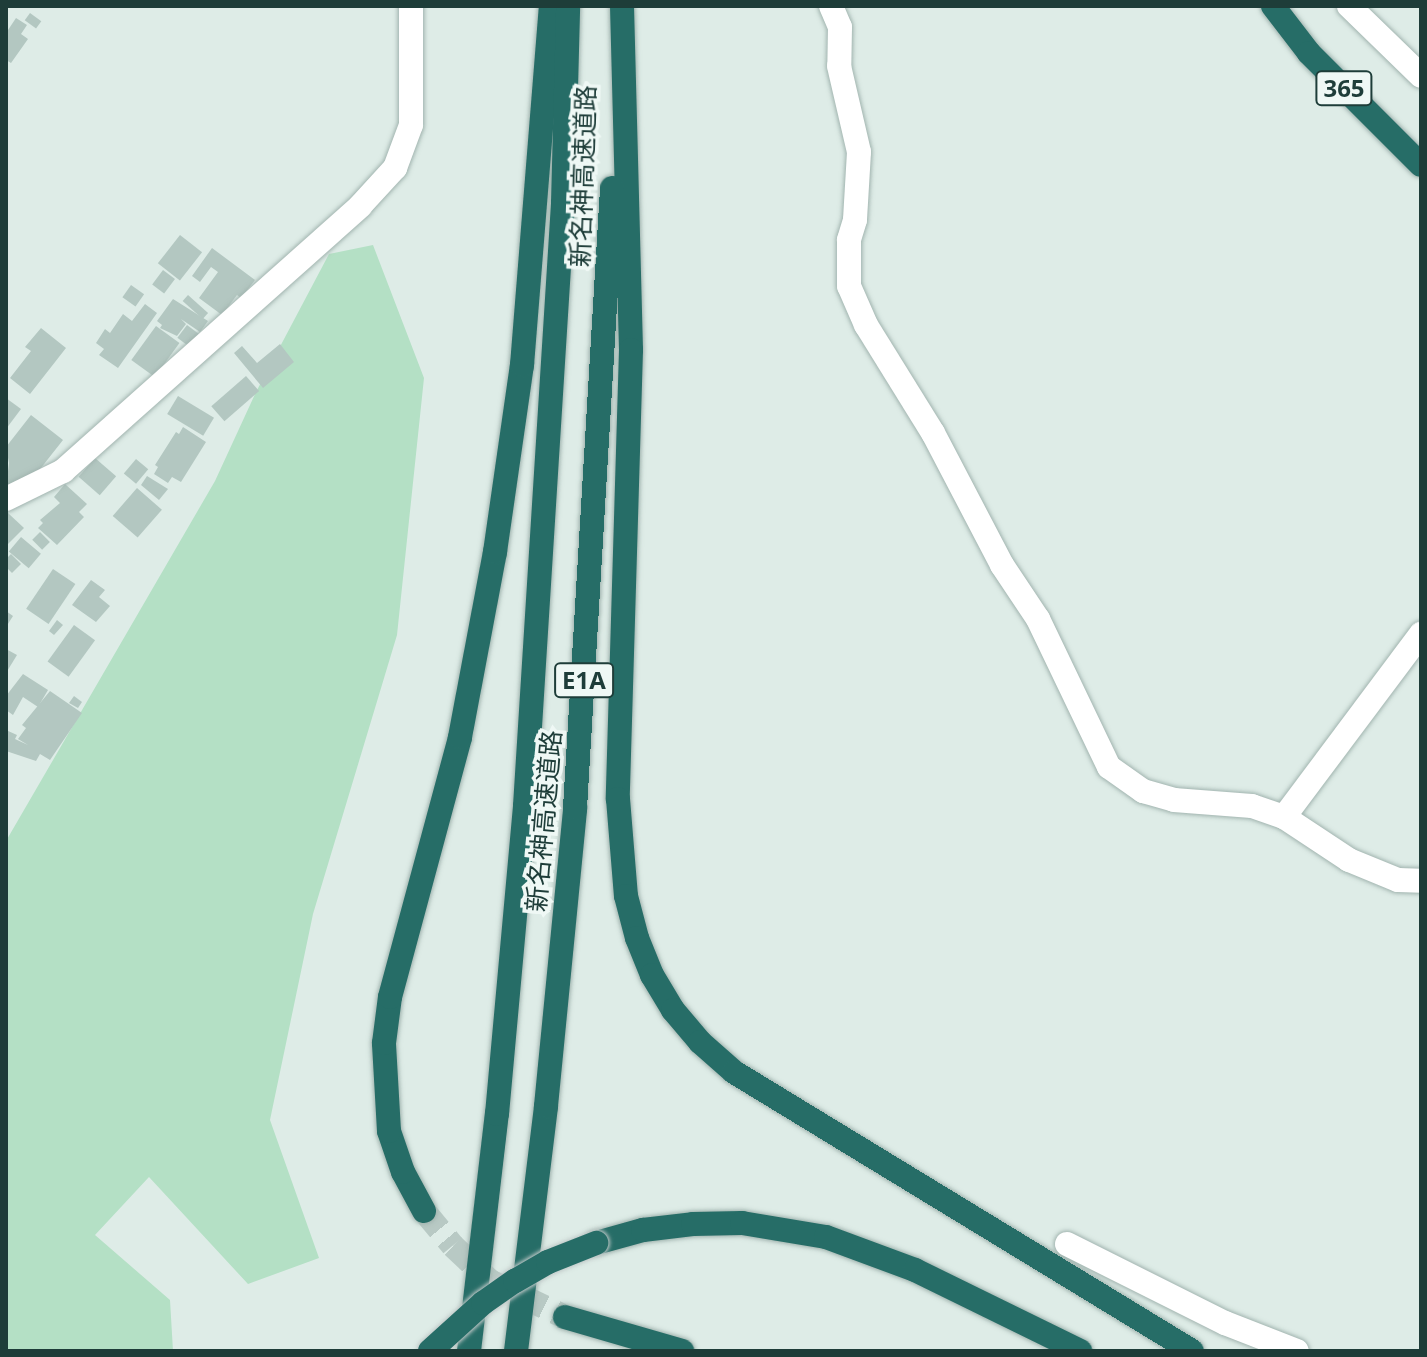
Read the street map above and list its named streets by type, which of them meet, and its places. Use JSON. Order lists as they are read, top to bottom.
{
  "streets": {
    "highway": ["365", "新名神高速道路", "E1A"]
  }
}
